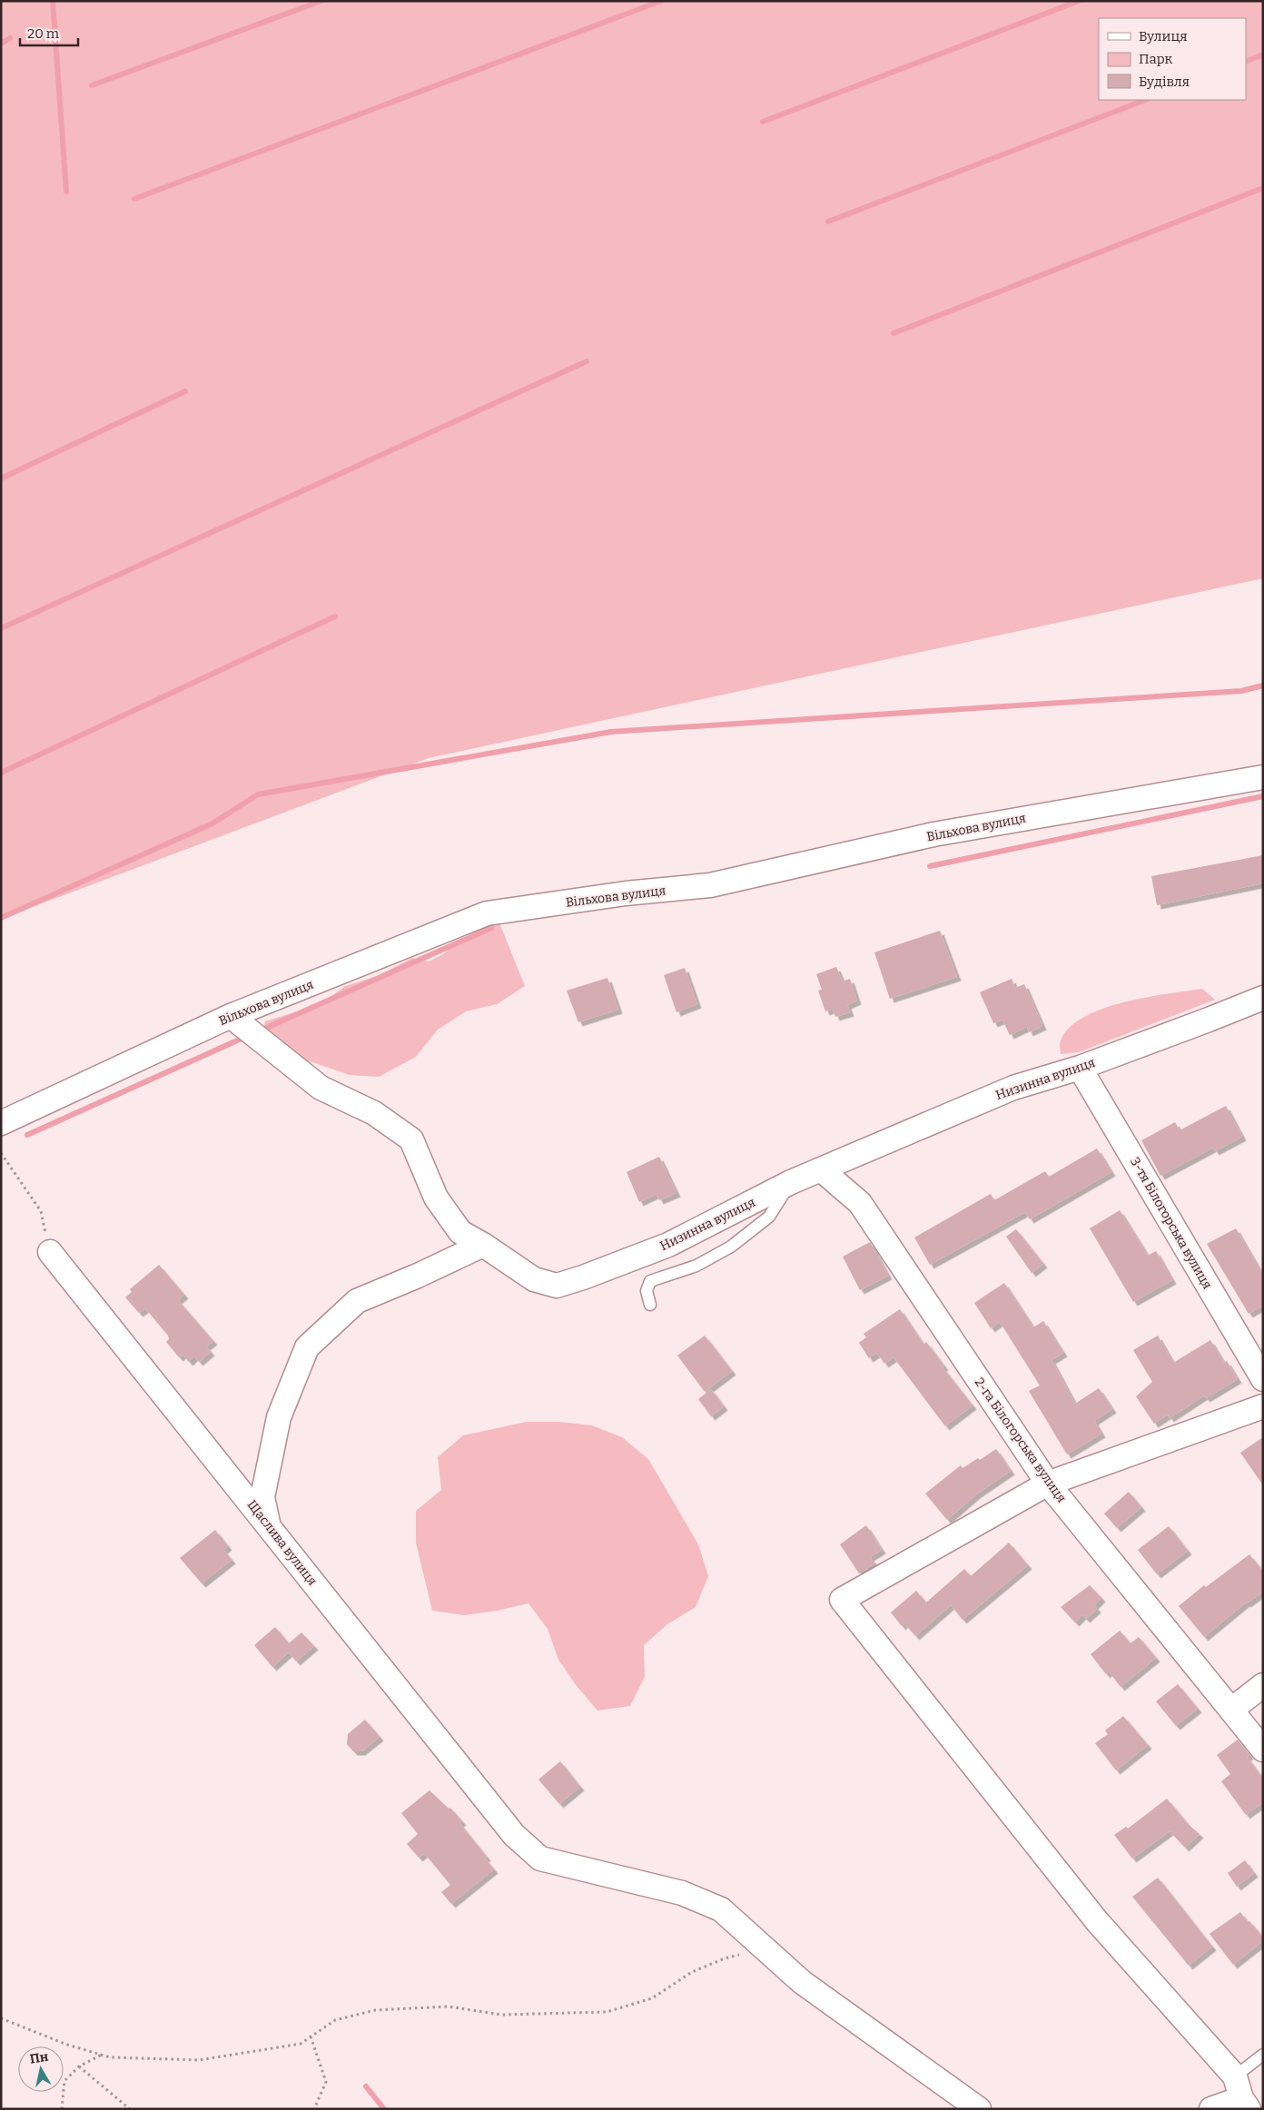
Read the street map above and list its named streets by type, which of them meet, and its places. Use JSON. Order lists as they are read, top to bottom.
{
  "streets": {
    "street": [
      "Вільхова вулиця",
      "Низинна вулиця",
      "3-тя Білогорська вулиця",
      "2-га Білогорська вулиця",
      "Щаслива вулиця"
    ]
  },
  "crossings": [
    ["Вільхова вулиця", "Низинна вулиця"],
    ["Низинна вулиця", "3-тя Білогорська вулиця"],
    ["Низинна вулиця", "2-га Білогорська вулиця"]
  ],
  "legend": ["Вулиця", "Парк", "Будівля"],
  "scale_bar": "20 m",
  "north": "top"
}
